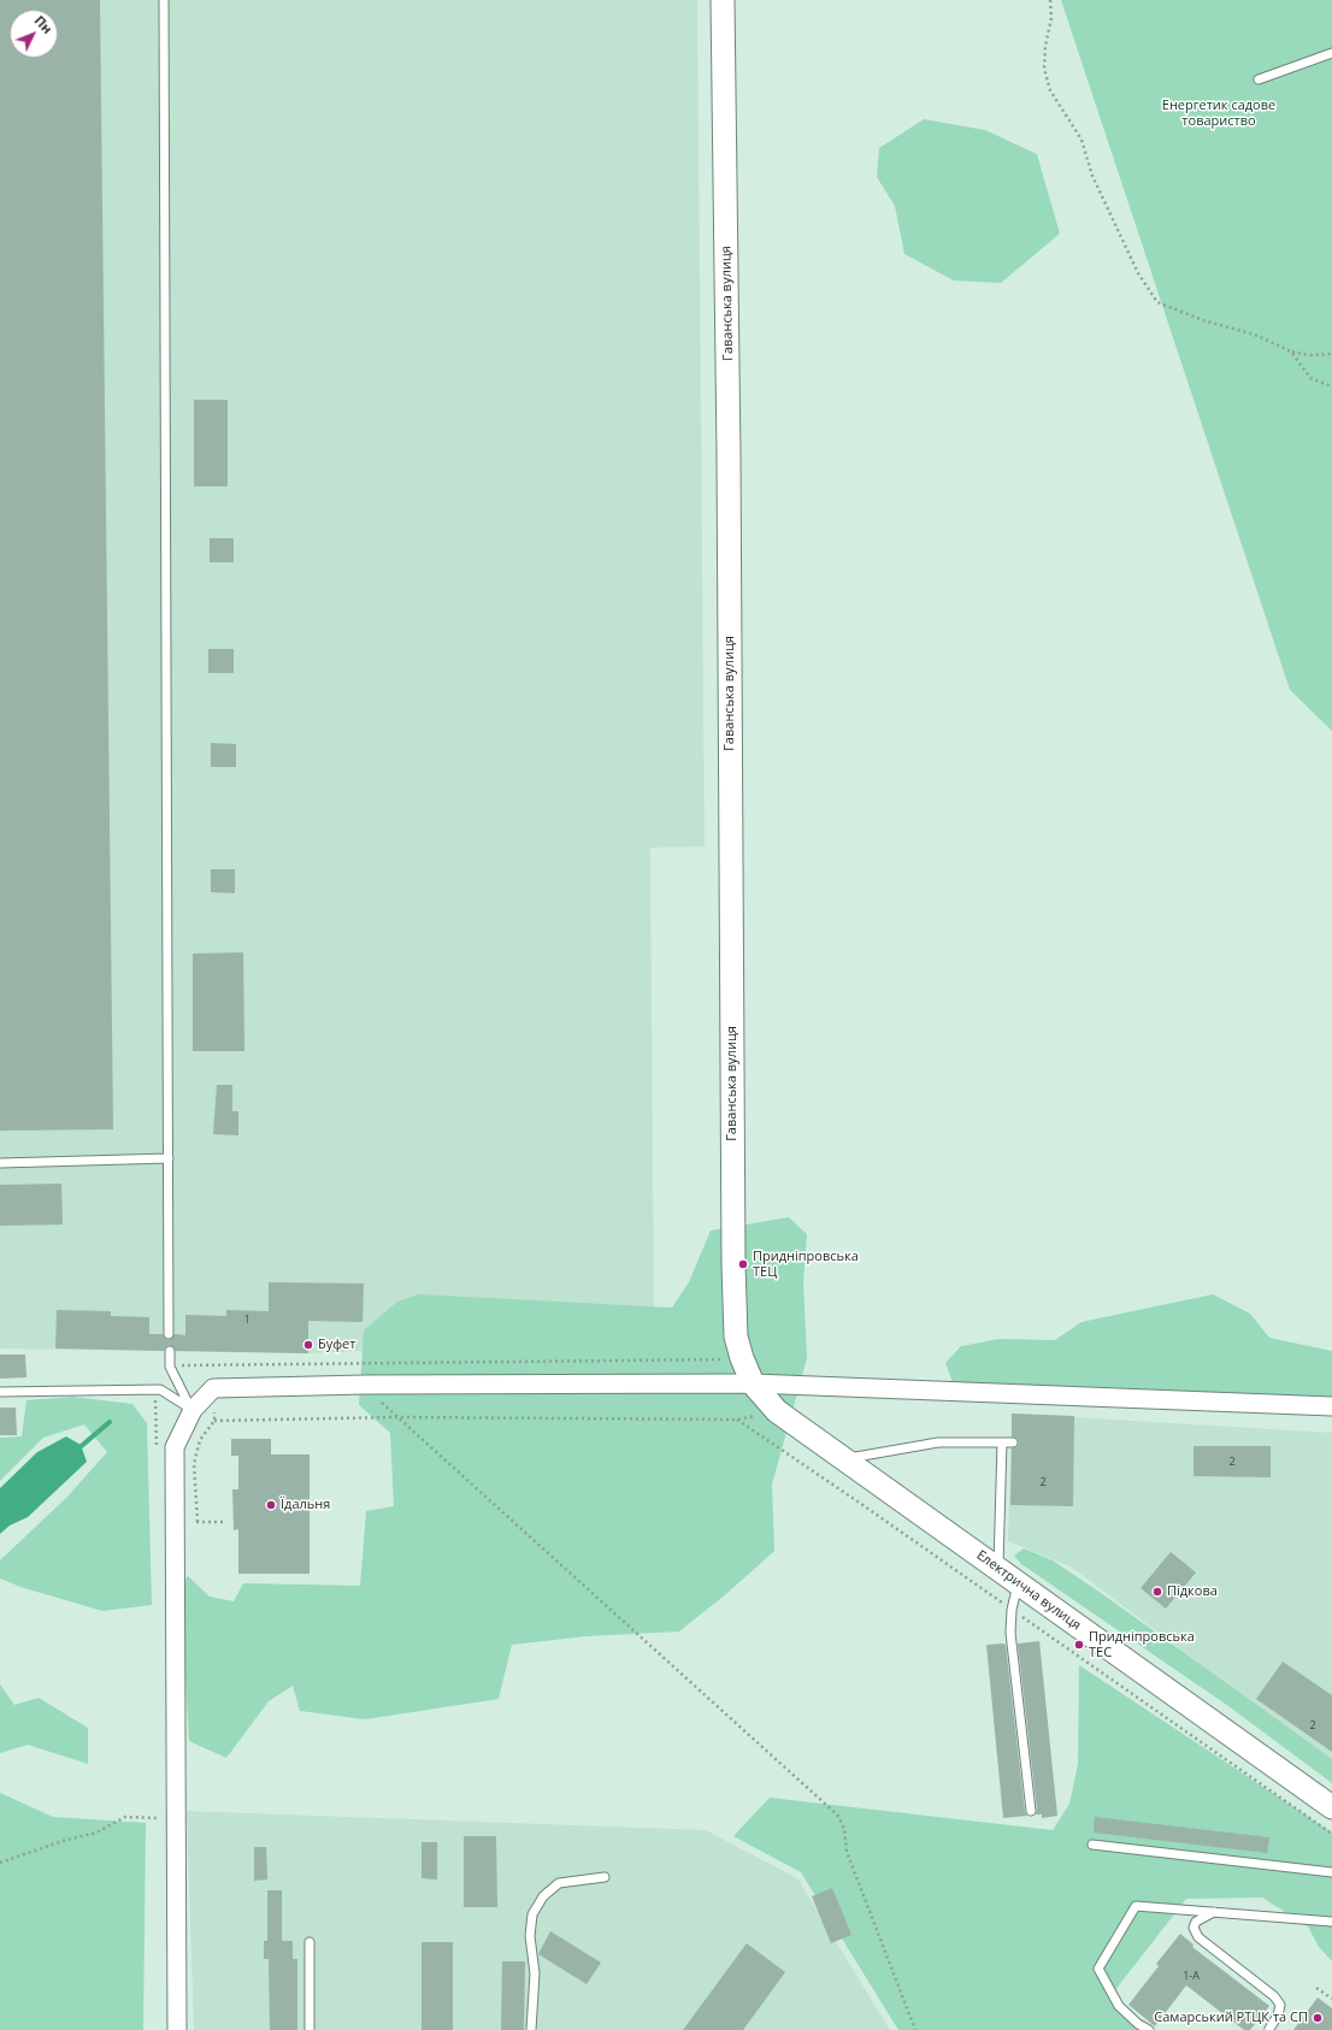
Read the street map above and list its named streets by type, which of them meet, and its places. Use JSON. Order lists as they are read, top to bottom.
{
  "streets": {
    "street": ["Гаванська вулиця", "Електрична вулиця"]
  },
  "crossings": [
    ["Гаванська вулиця", "Електрична вулиця"]
  ],
  "parks": ["Енергетик садове товариство"],
  "places": [
    "Придніпровська ТЕЦ",
    "Буфет",
    "Їдальня",
    "Підкова",
    "Придніпровська ТЕС",
    "Самарський РТЦК та СП"
  ],
  "house_numbers": [
    "1",
    "2",
    "2",
    "2",
    "1-А"
  ],
  "north": "top right"
}
